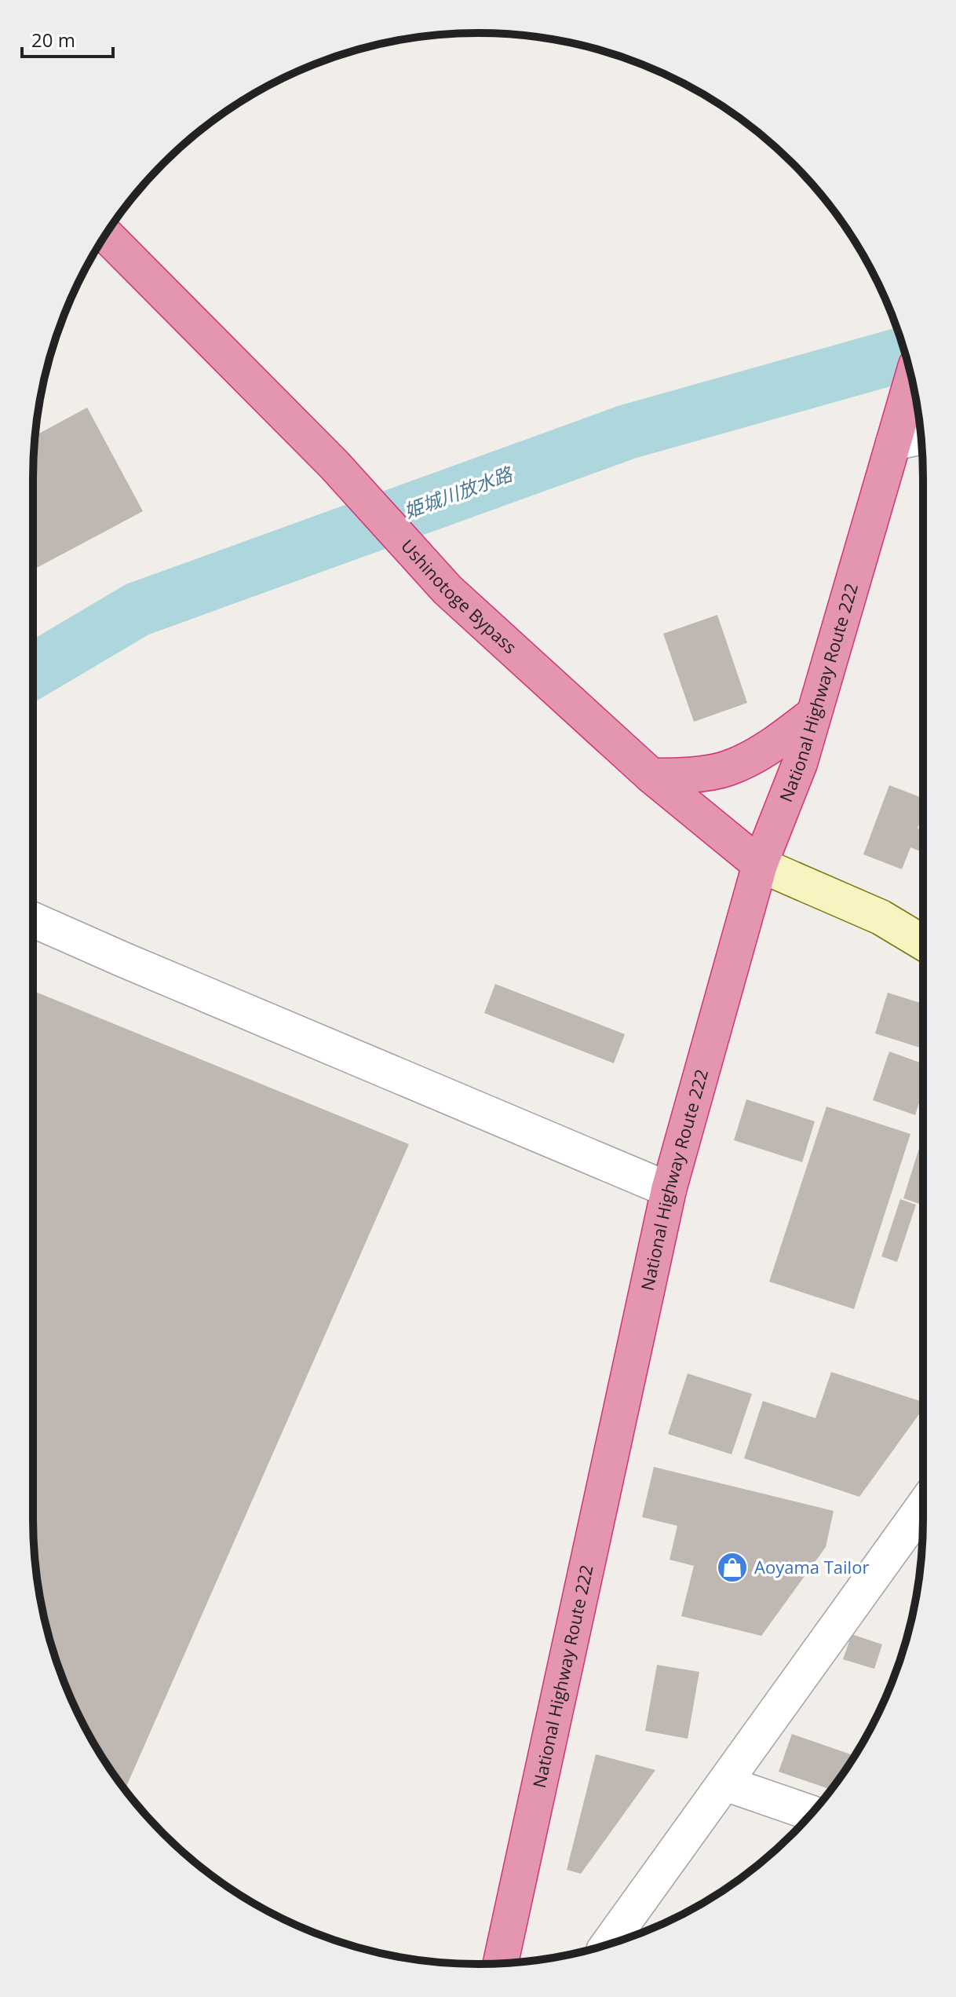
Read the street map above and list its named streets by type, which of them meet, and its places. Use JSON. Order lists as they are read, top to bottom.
{
  "streets": {
    "highway": ["Ushinotoge Bypass", "National Highway Route 222"]
  },
  "crossings": [
    ["Ushinotoge Bypass", "National Highway Route 222"]
  ],
  "water": ["姫城川放水路"],
  "places": {
    "shop": ["Aoyama Tailor"]
  },
  "scale_bar": "20 m"
}
